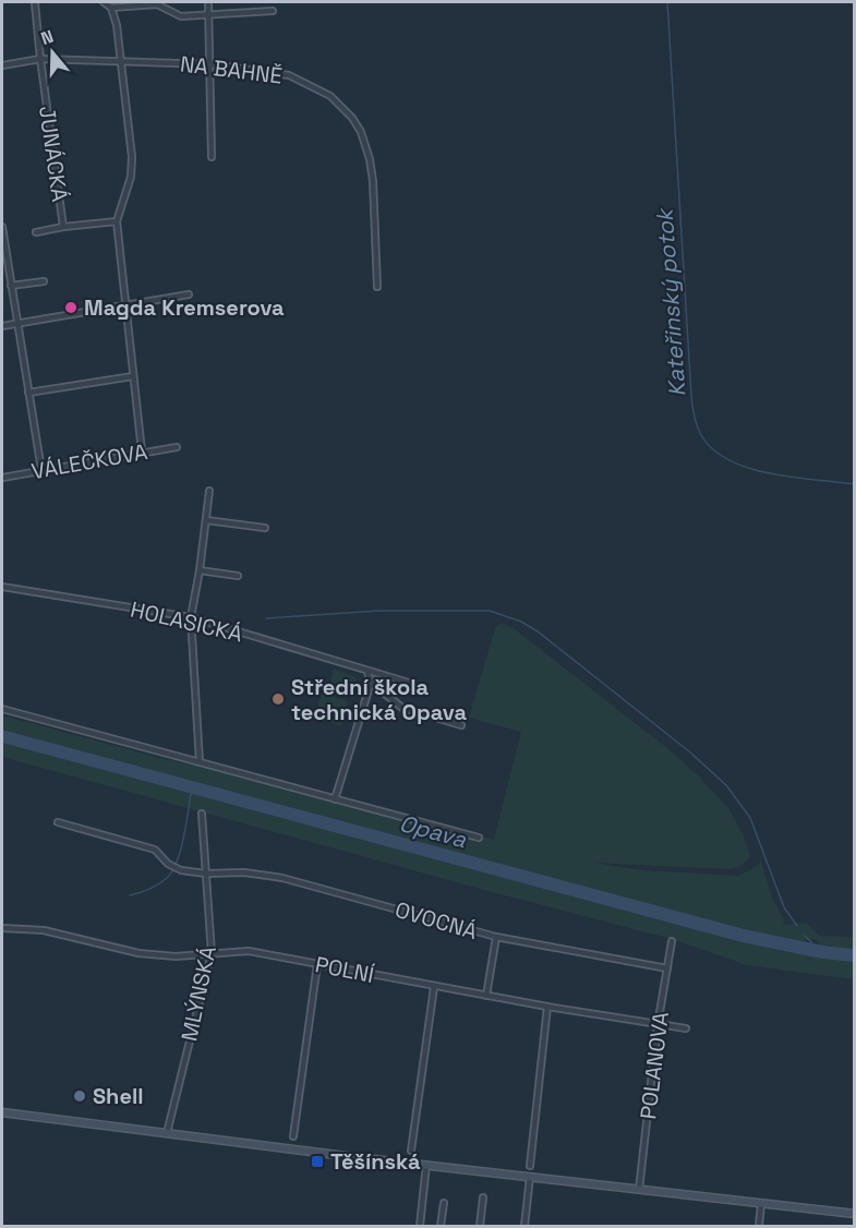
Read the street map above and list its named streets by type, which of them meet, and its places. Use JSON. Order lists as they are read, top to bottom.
{
  "streets": {
    "street": [
      "NA BAHNĚ",
      "JUNÁCKÁ",
      "VÁLEČKOVA",
      "HOLASICKÁ",
      "OVOCNÁ",
      "POLNÍ",
      "MLÝNSKÁ",
      "POLANOVA"
    ]
  },
  "crossings": [
    ["NA BAHNĚ", "JUNÁCKÁ"],
    ["OVOCNÁ", "MLÝNSKÁ"],
    ["OVOCNÁ", "POLANOVA"],
    ["POLNÍ", "MLÝNSKÁ"],
    ["POLNÍ", "POLANOVA"]
  ],
  "water": ["Kateřinský potok", "Opava"],
  "places": {
    "other": ["Magda Kremserova", "Střední škola technická Opava", "Shell"],
    "transit": ["Těšínská"]
  },
  "north": "top"
}
